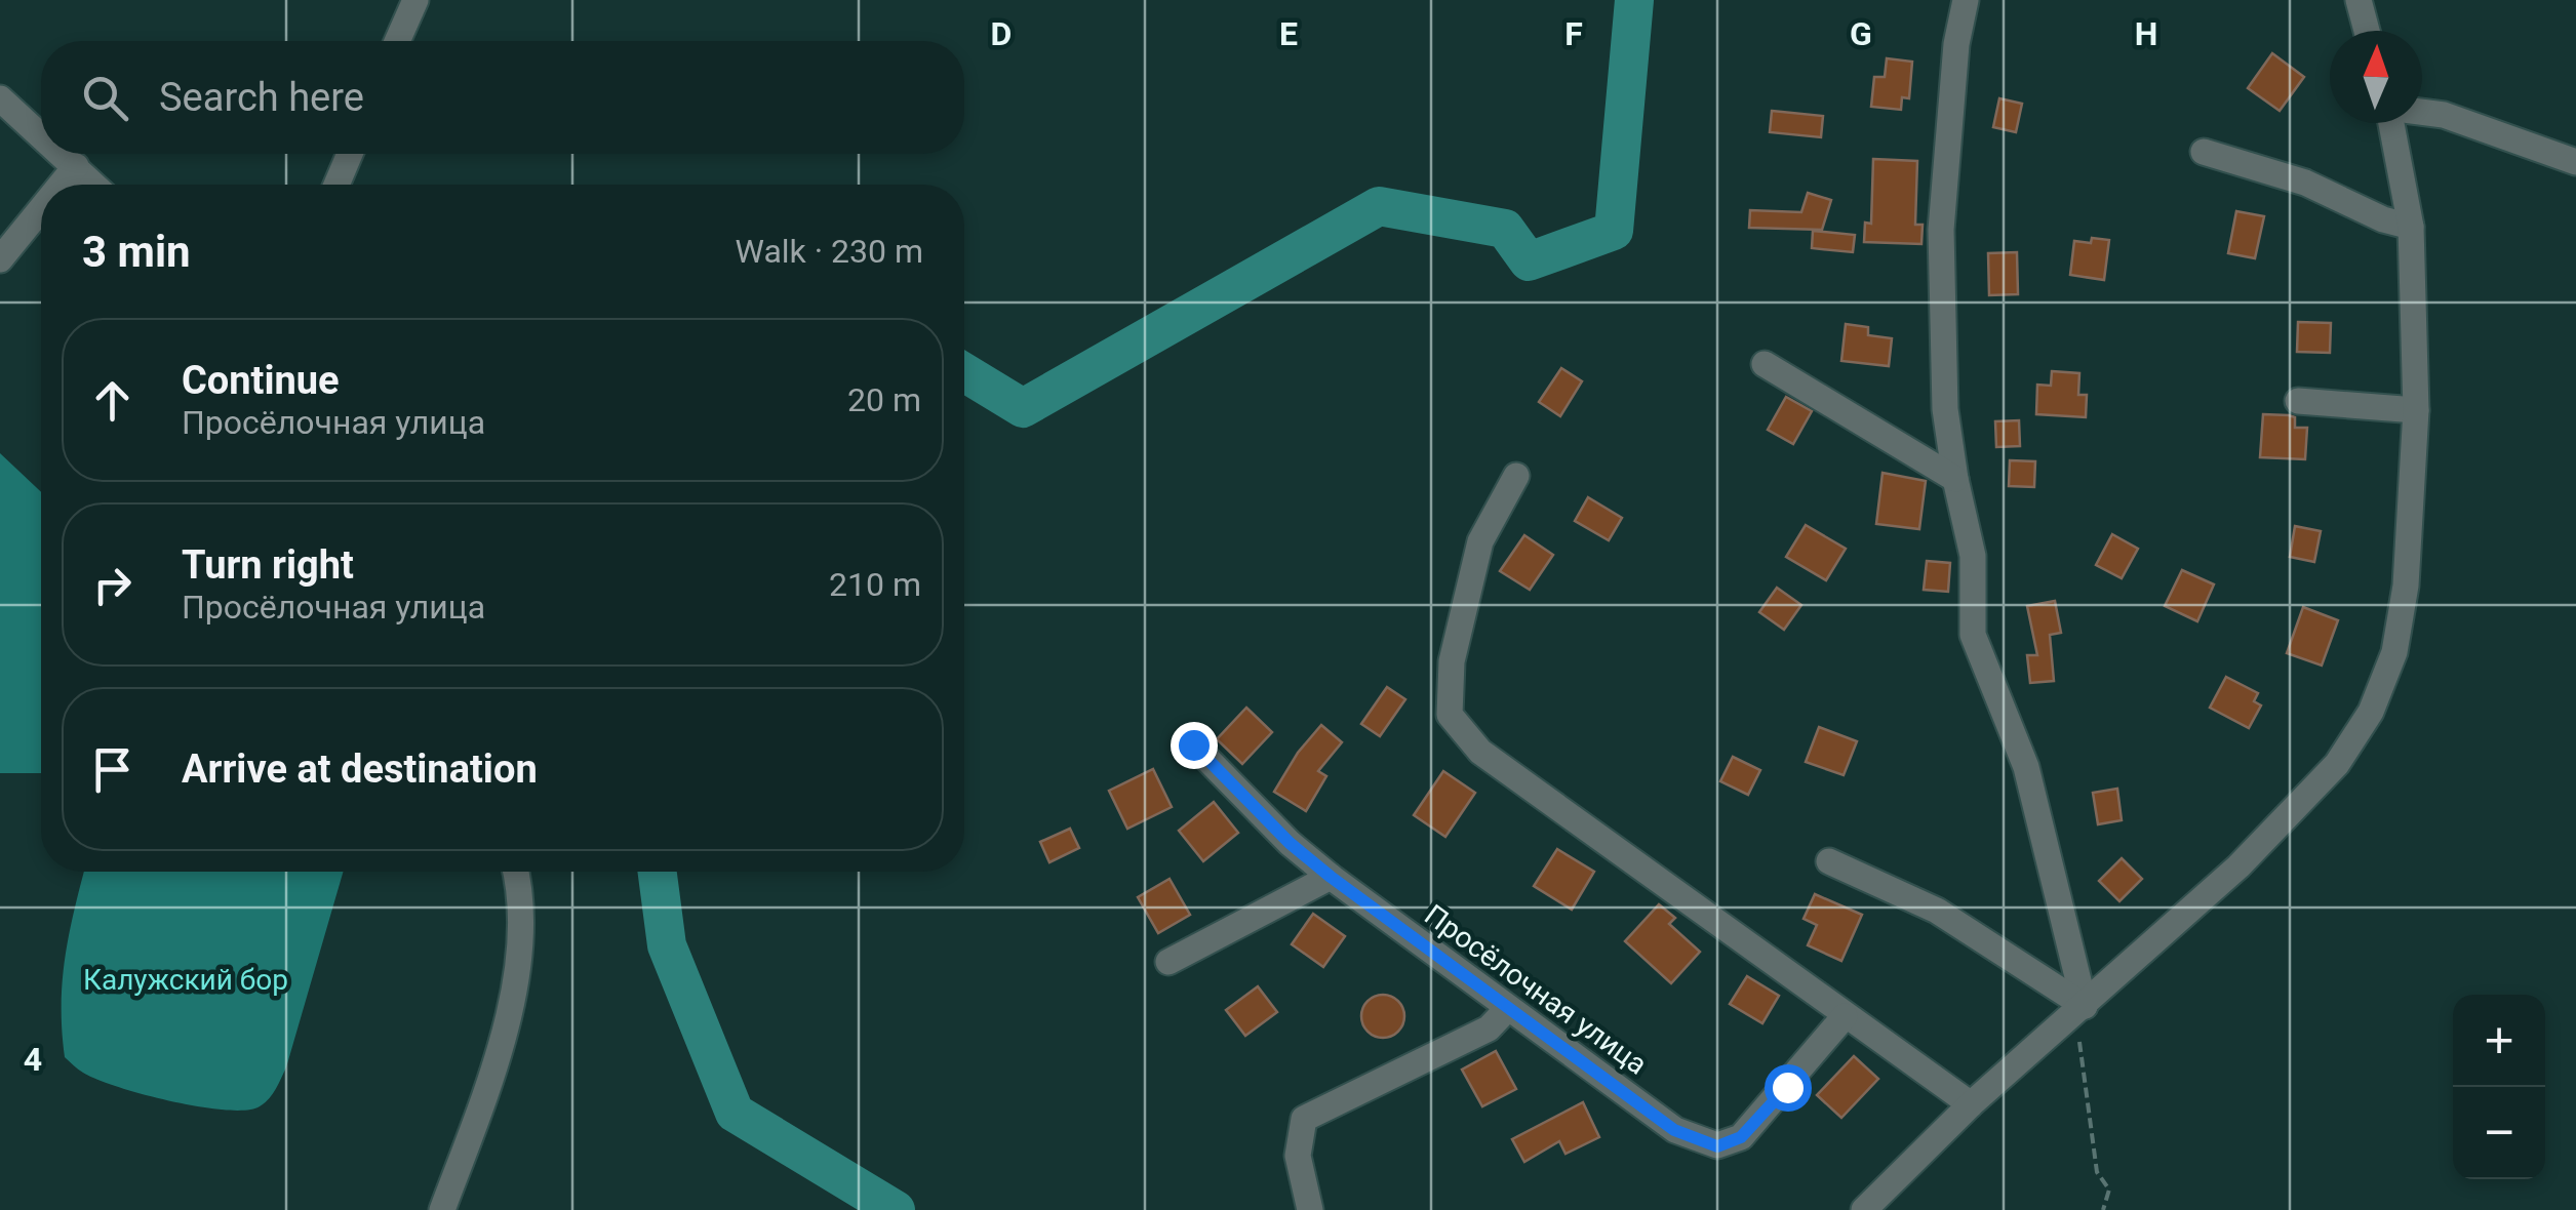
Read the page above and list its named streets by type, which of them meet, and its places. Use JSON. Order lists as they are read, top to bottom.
{
  "streets": {
    "street": ["Просёлочная улица"]
  },
  "parks": ["Калужский бор"],
  "north": "top",
  "page": {
    "search": "Search here",
    "heading": ["3 min", "Walk · 230 m"],
    "list": [
      ["Continue", "Просёлочная улица", "20 m"],
      ["Turn right", "Просёлочная улица", "210 m"],
      "Arrive at destination"
    ],
    "map_buttons": ["+", "−"]
  },
  "grid": {
    "columns": [
      "D",
      "E",
      "F",
      "G",
      "H"
    ],
    "rows": ["4"]
  }
}
